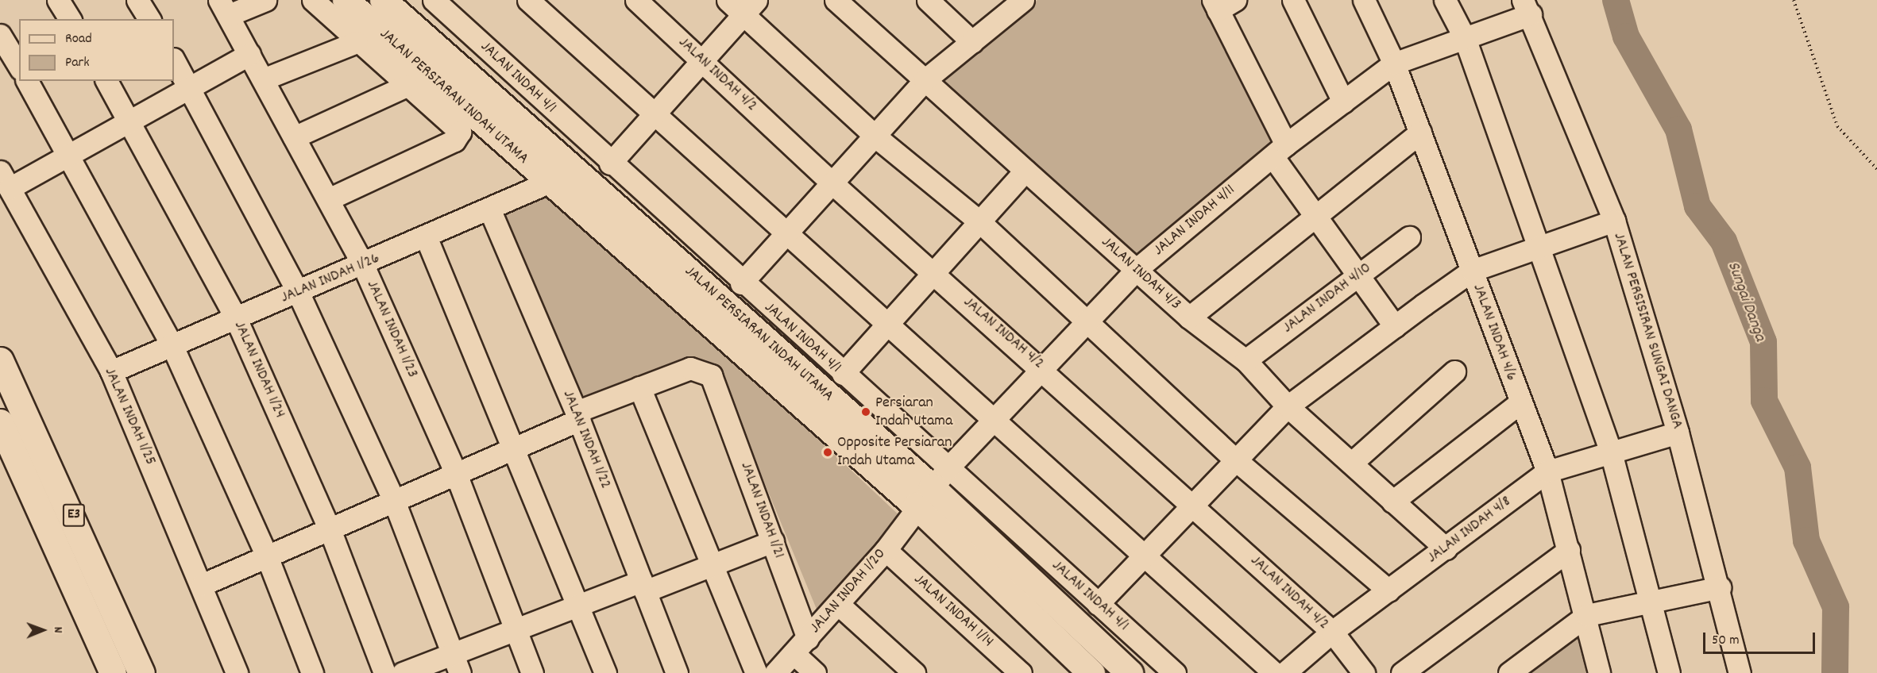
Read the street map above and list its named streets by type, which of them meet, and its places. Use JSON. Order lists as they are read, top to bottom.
{
  "streets": {
    "main road": ["JALAN PERSIARAN INDAH UTAMA", "E3"],
    "street": [
      "JALAN INDAH 4/2",
      "JALAN INDAH 4/1",
      "JALAN INDAH 4/11",
      "JALAN INDAH 4/3",
      "JALAN INDAH 1/26",
      "JALAN INDAH 4/10",
      "JALAN INDAH 1/23",
      "JALAN PERSISIRAN SUNGAI DANGA",
      "JALAN INDAH 4/6",
      "JALAN INDAH 1/24",
      "JALAN INDAH 1/25",
      "JALAN INDAH 1/22",
      "JALAN INDAH 1/21",
      "JALAN INDAH 4/8",
      "JALAN INDAH 1/20",
      "JALAN INDAH 1/14"
    ]
  },
  "crossings": [
    ["JALAN INDAH 4/2", "JALAN INDAH 4/11"],
    ["JALAN INDAH 4/2", "JALAN INDAH 4/8"],
    ["JALAN INDAH 4/1", "JALAN PERSIARAN INDAH UTAMA"],
    ["JALAN INDAH 4/1", "JALAN INDAH 4/11"],
    ["JALAN INDAH 4/1", "JALAN INDAH 1/20"],
    ["JALAN PERSIARAN INDAH UTAMA", "JALAN INDAH 4/11"],
    ["JALAN PERSIARAN INDAH UTAMA", "JALAN INDAH 1/26"],
    ["JALAN PERSIARAN INDAH UTAMA", "JALAN INDAH 1/20"],
    ["JALAN INDAH 4/11", "JALAN INDAH 4/3"],
    ["JALAN INDAH 4/11", "JALAN PERSISIRAN SUNGAI DANGA"],
    ["JALAN INDAH 4/11", "JALAN INDAH 4/6"],
    ["JALAN INDAH 4/11", "JALAN INDAH 1/20"],
    ["JALAN INDAH 4/3", "JALAN INDAH 4/10"],
    ["JALAN INDAH 4/3", "JALAN INDAH 4/8"],
    ["JALAN INDAH 1/26", "JALAN INDAH 1/23"],
    ["JALAN INDAH 1/26", "JALAN INDAH 1/24"],
    ["JALAN INDAH 1/26", "JALAN INDAH 1/25"],
    ["JALAN INDAH 1/26", "JALAN INDAH 1/22"],
    ["JALAN PERSISIRAN SUNGAI DANGA", "JALAN INDAH 4/8"],
    ["JALAN INDAH 4/6", "JALAN INDAH 4/8"],
    ["JALAN INDAH 1/21", "JALAN INDAH 1/20"],
    ["JALAN INDAH 1/20", "JALAN INDAH 1/14"]
  ],
  "water": ["Sungai Danga"],
  "places": ["Persiaran Indah Utama", "Opposite Persiaran Indah Utama"],
  "legend": ["Road", "Park"],
  "scale_bar": "50 m",
  "north": "right"
}
